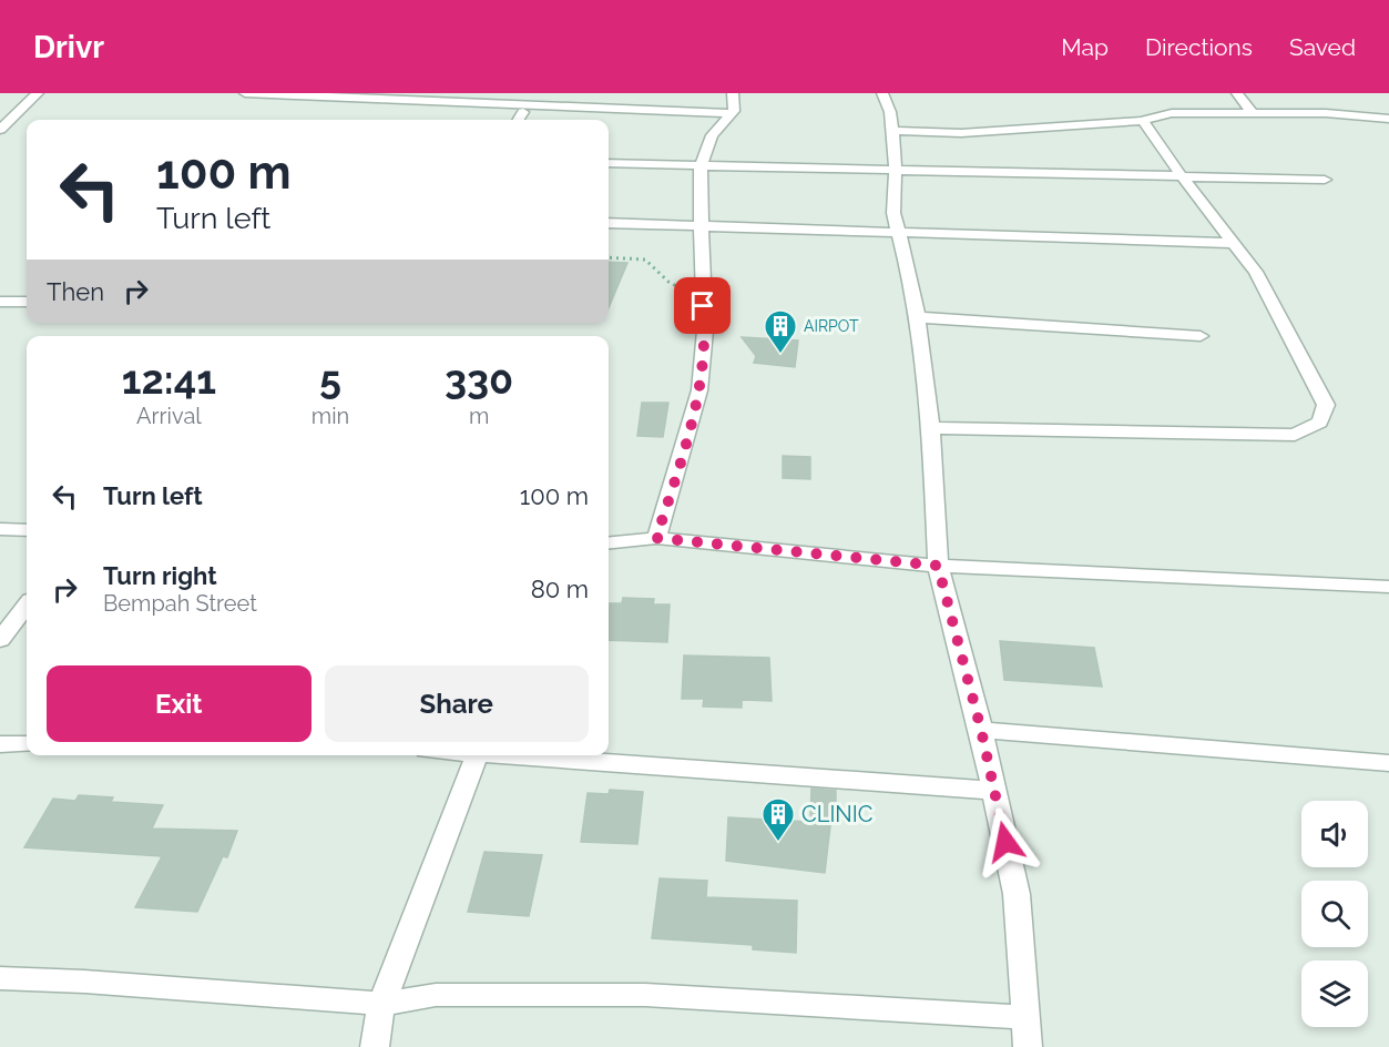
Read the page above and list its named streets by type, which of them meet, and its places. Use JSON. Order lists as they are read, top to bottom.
{
  "places": {
    "building": ["AIRPOT", "CLINIC"]
  },
  "page": {
    "header": "Drivr",
    "nav": ["Map", "Directions", "Saved"],
    "turn": ["100 m", "Turn left"],
    "then": "Then",
    "eta": [
      "12:41",
      "Arrival",
      "5",
      "min",
      "330",
      "m"
    ],
    "list": [
      {
        "name": "Turn left",
        "value": "100 m"
      },
      {
        "name": "Turn right",
        "note": "Bempah Street",
        "value": "80 m"
      }
    ],
    "buttons": ["Exit", "Share"]
  }
}
